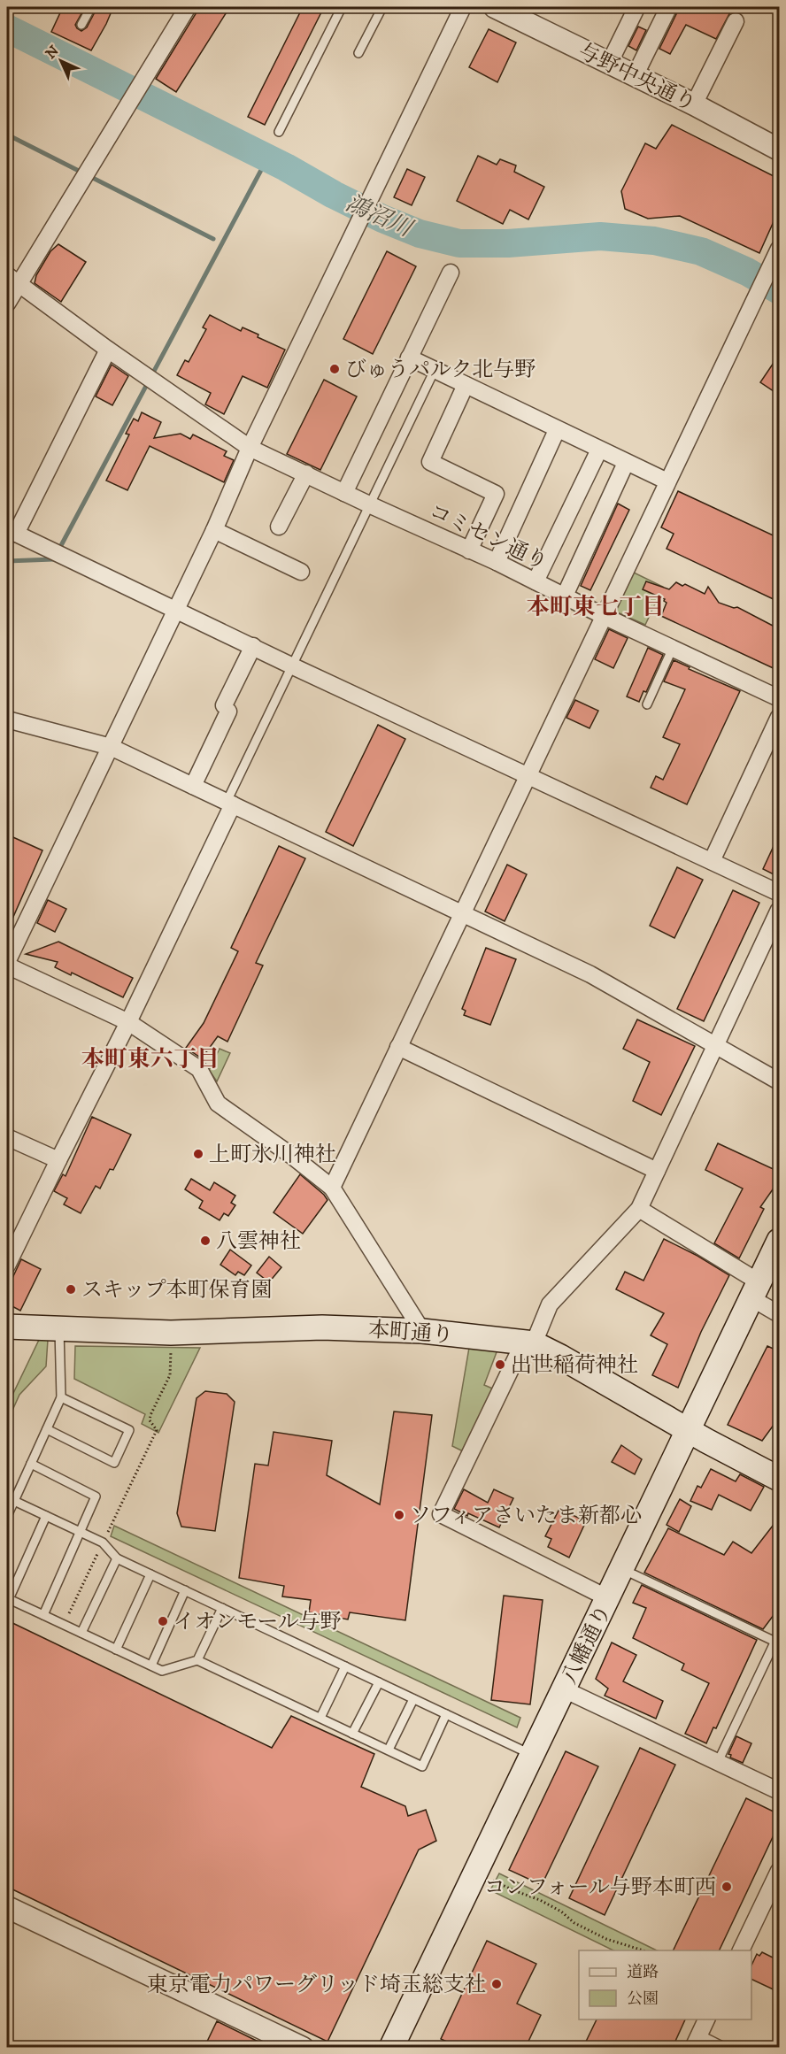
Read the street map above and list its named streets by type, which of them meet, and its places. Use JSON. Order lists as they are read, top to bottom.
{
  "streets": {
    "main road": ["本町通り", "八幡通り"],
    "street": ["与野中央通り", "コミセン通り"]
  },
  "crossings": [
    ["本町通り", "八幡通り"]
  ],
  "districts": ["本町東七丁目", "本町東六丁目"],
  "water": ["鴻沼川"],
  "places": [
    "びゅうパルク北与野",
    "上町氷川神社",
    "八雲神社",
    "スキップ本町保育園",
    "出世稲荷神社",
    "ソフィアさいたま新都心",
    "イオンモール与野",
    "コンフォール与野本町西",
    "東京電力パワーグリッド埼玉総支社"
  ],
  "legend": ["道路", "公園"],
  "north": "top left"
}
